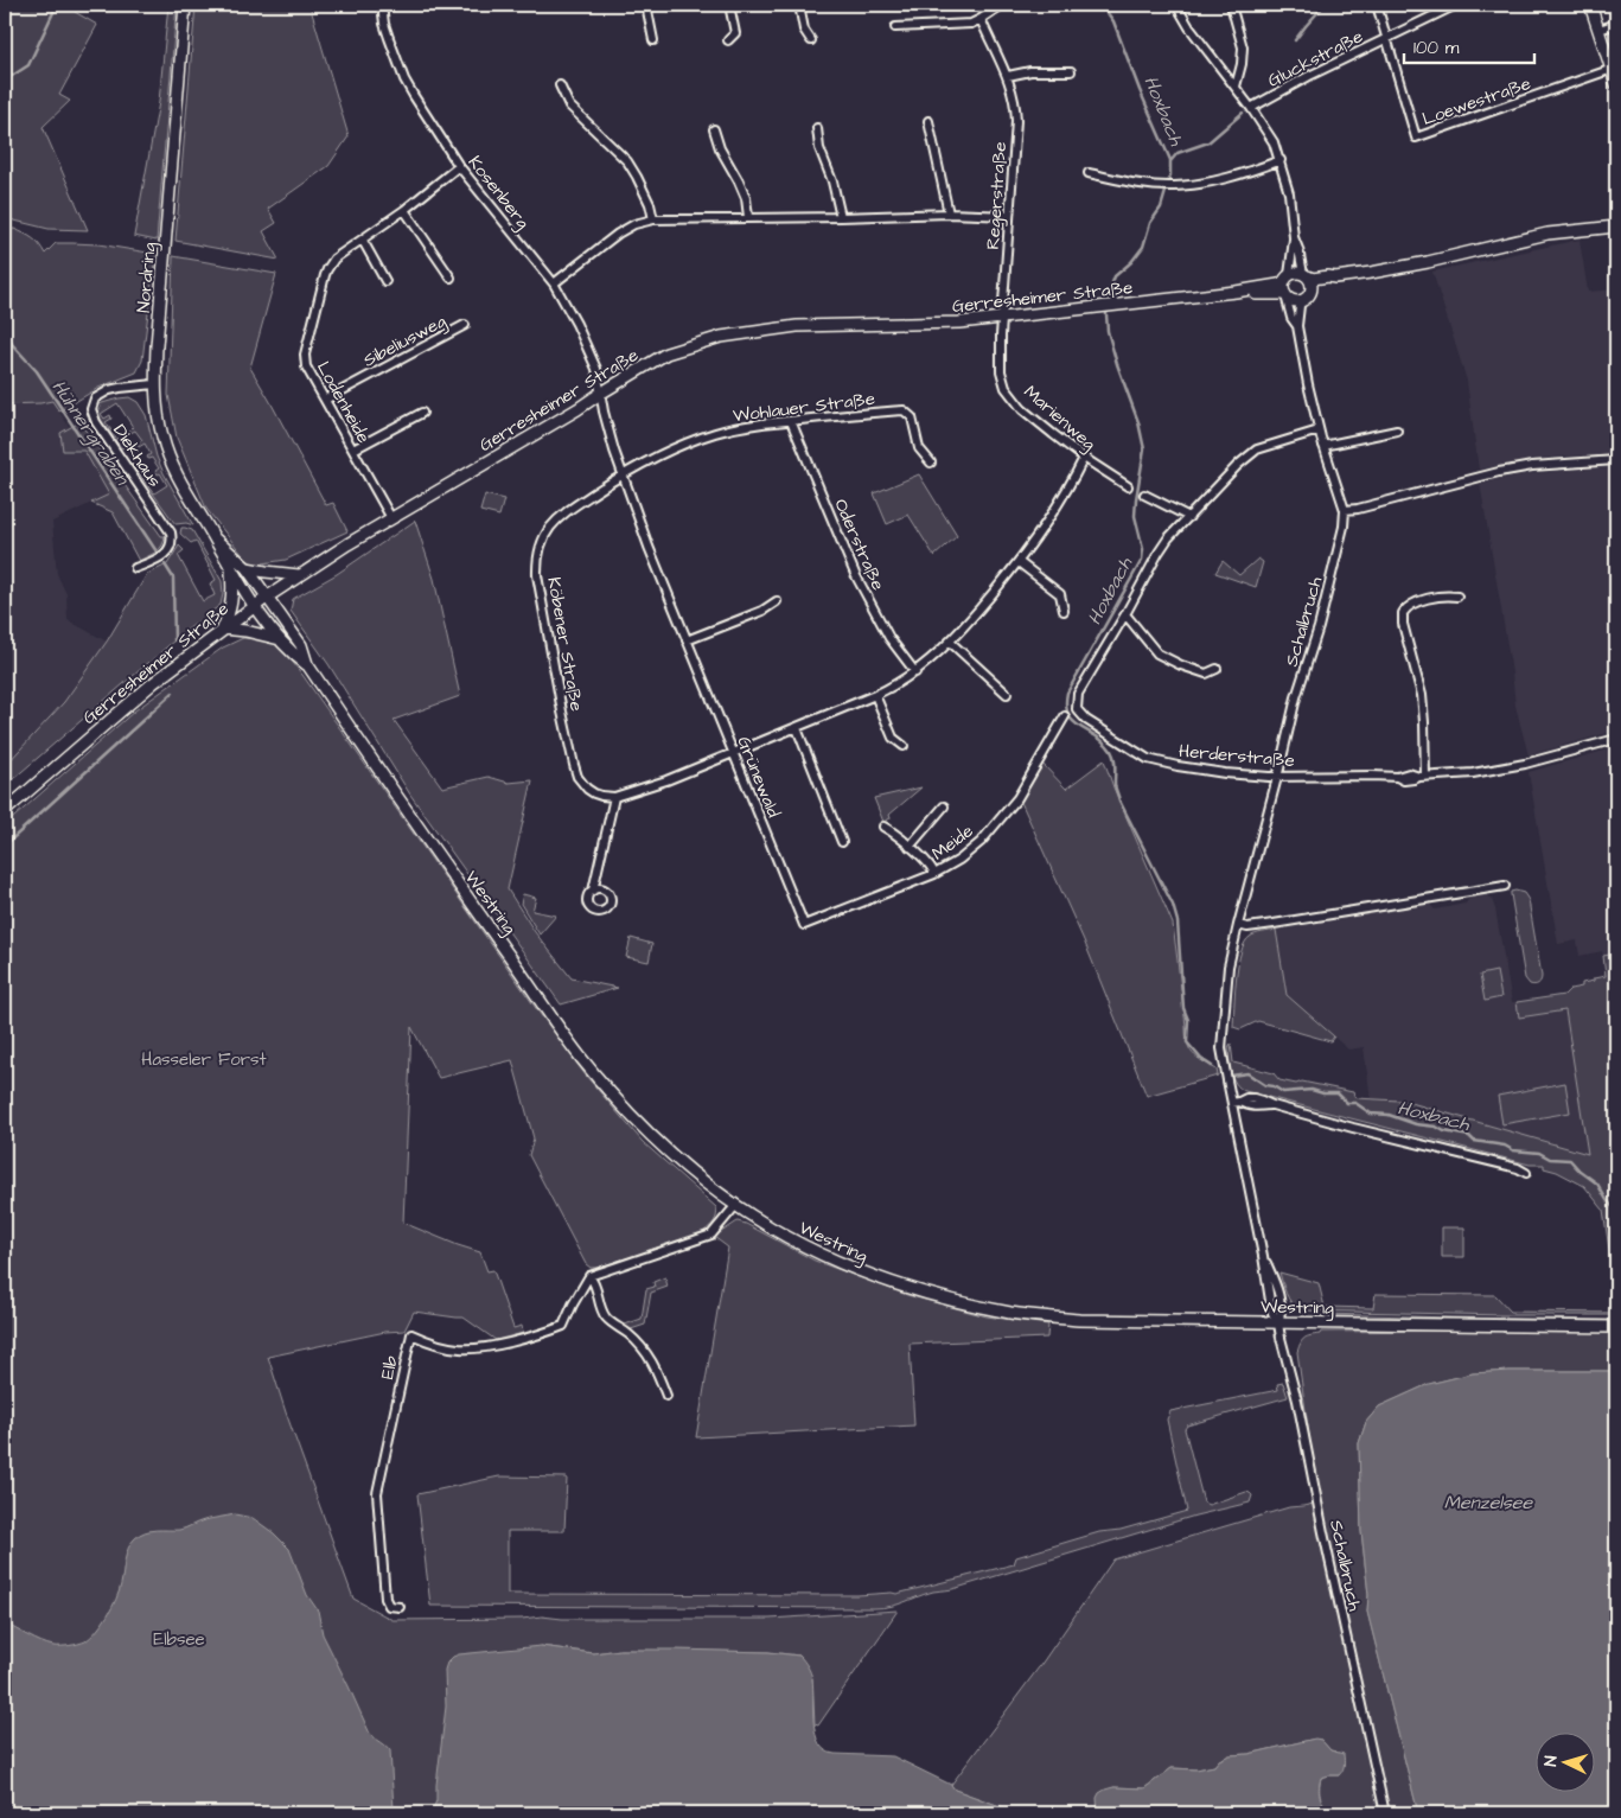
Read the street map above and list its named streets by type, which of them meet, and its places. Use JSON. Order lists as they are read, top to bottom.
{
  "streets": {
    "main road": ["Nordring", "Gerresheimer Straße", "Westring"],
    "street": [
      "Gluckstraße",
      "Loewestraße",
      "Kosenberg",
      "Regerstraße",
      "Sibeliusweg",
      "Lodenheide",
      "Wohlauer Straße",
      "Marienweg",
      "Diekhaus",
      "Oderstraße",
      "Schalbruch",
      "Köbener Straße",
      "Herderstraße",
      "Grünewald",
      "Meide",
      "Elb"
    ]
  },
  "crossings": [
    ["Gluckstraße", "Loewestraße"],
    ["Kosenberg", "Gerresheimer Straße"],
    ["Kosenberg", "Lodenheide"],
    ["Kosenberg", "Grünewald"],
    ["Regerstraße", "Gerresheimer Straße"],
    ["Regerstraße", "Marienweg"],
    ["Nordring", "Gerresheimer Straße"],
    ["Nordring", "Diekhaus"],
    ["Nordring", "Westring"],
    ["Gerresheimer Straße", "Lodenheide"],
    ["Gerresheimer Straße", "Marienweg"],
    ["Gerresheimer Straße", "Schalbruch"],
    ["Gerresheimer Straße", "Grünewald"],
    ["Gerresheimer Straße", "Westring"],
    ["Sibeliusweg", "Lodenheide"],
    ["Wohlauer Straße", "Oderstraße"],
    ["Wohlauer Straße", "Köbener Straße"],
    ["Wohlauer Straße", "Grünewald"],
    ["Schalbruch", "Herderstraße"],
    ["Schalbruch", "Westring"],
    ["Köbener Straße", "Grünewald"],
    ["Grünewald", "Meide"]
  ],
  "water": ["Hoxbach", "Hühnergraben", "Menzelsee"],
  "parks": ["Hasseler Forst", "Elbsee"],
  "scale_bar": "100 m",
  "north": "left"
}
